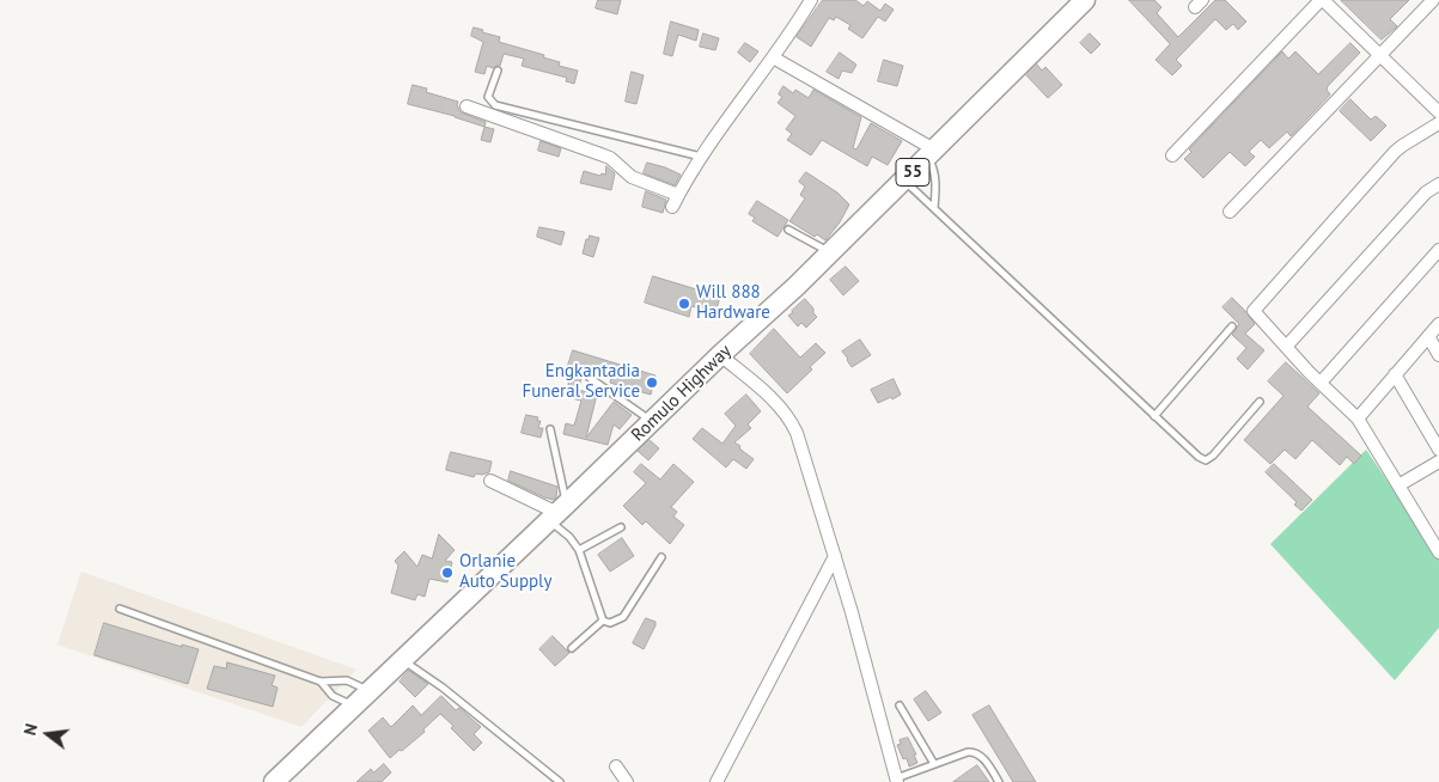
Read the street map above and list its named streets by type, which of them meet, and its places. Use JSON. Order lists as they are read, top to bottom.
{
  "streets": {
    "highway": ["55", "Romulo Highway"]
  },
  "places": ["Will 888 Hardware", "Engkantadia Funeral Service", "Orlanie Auto Supply"],
  "north": "left"
}
